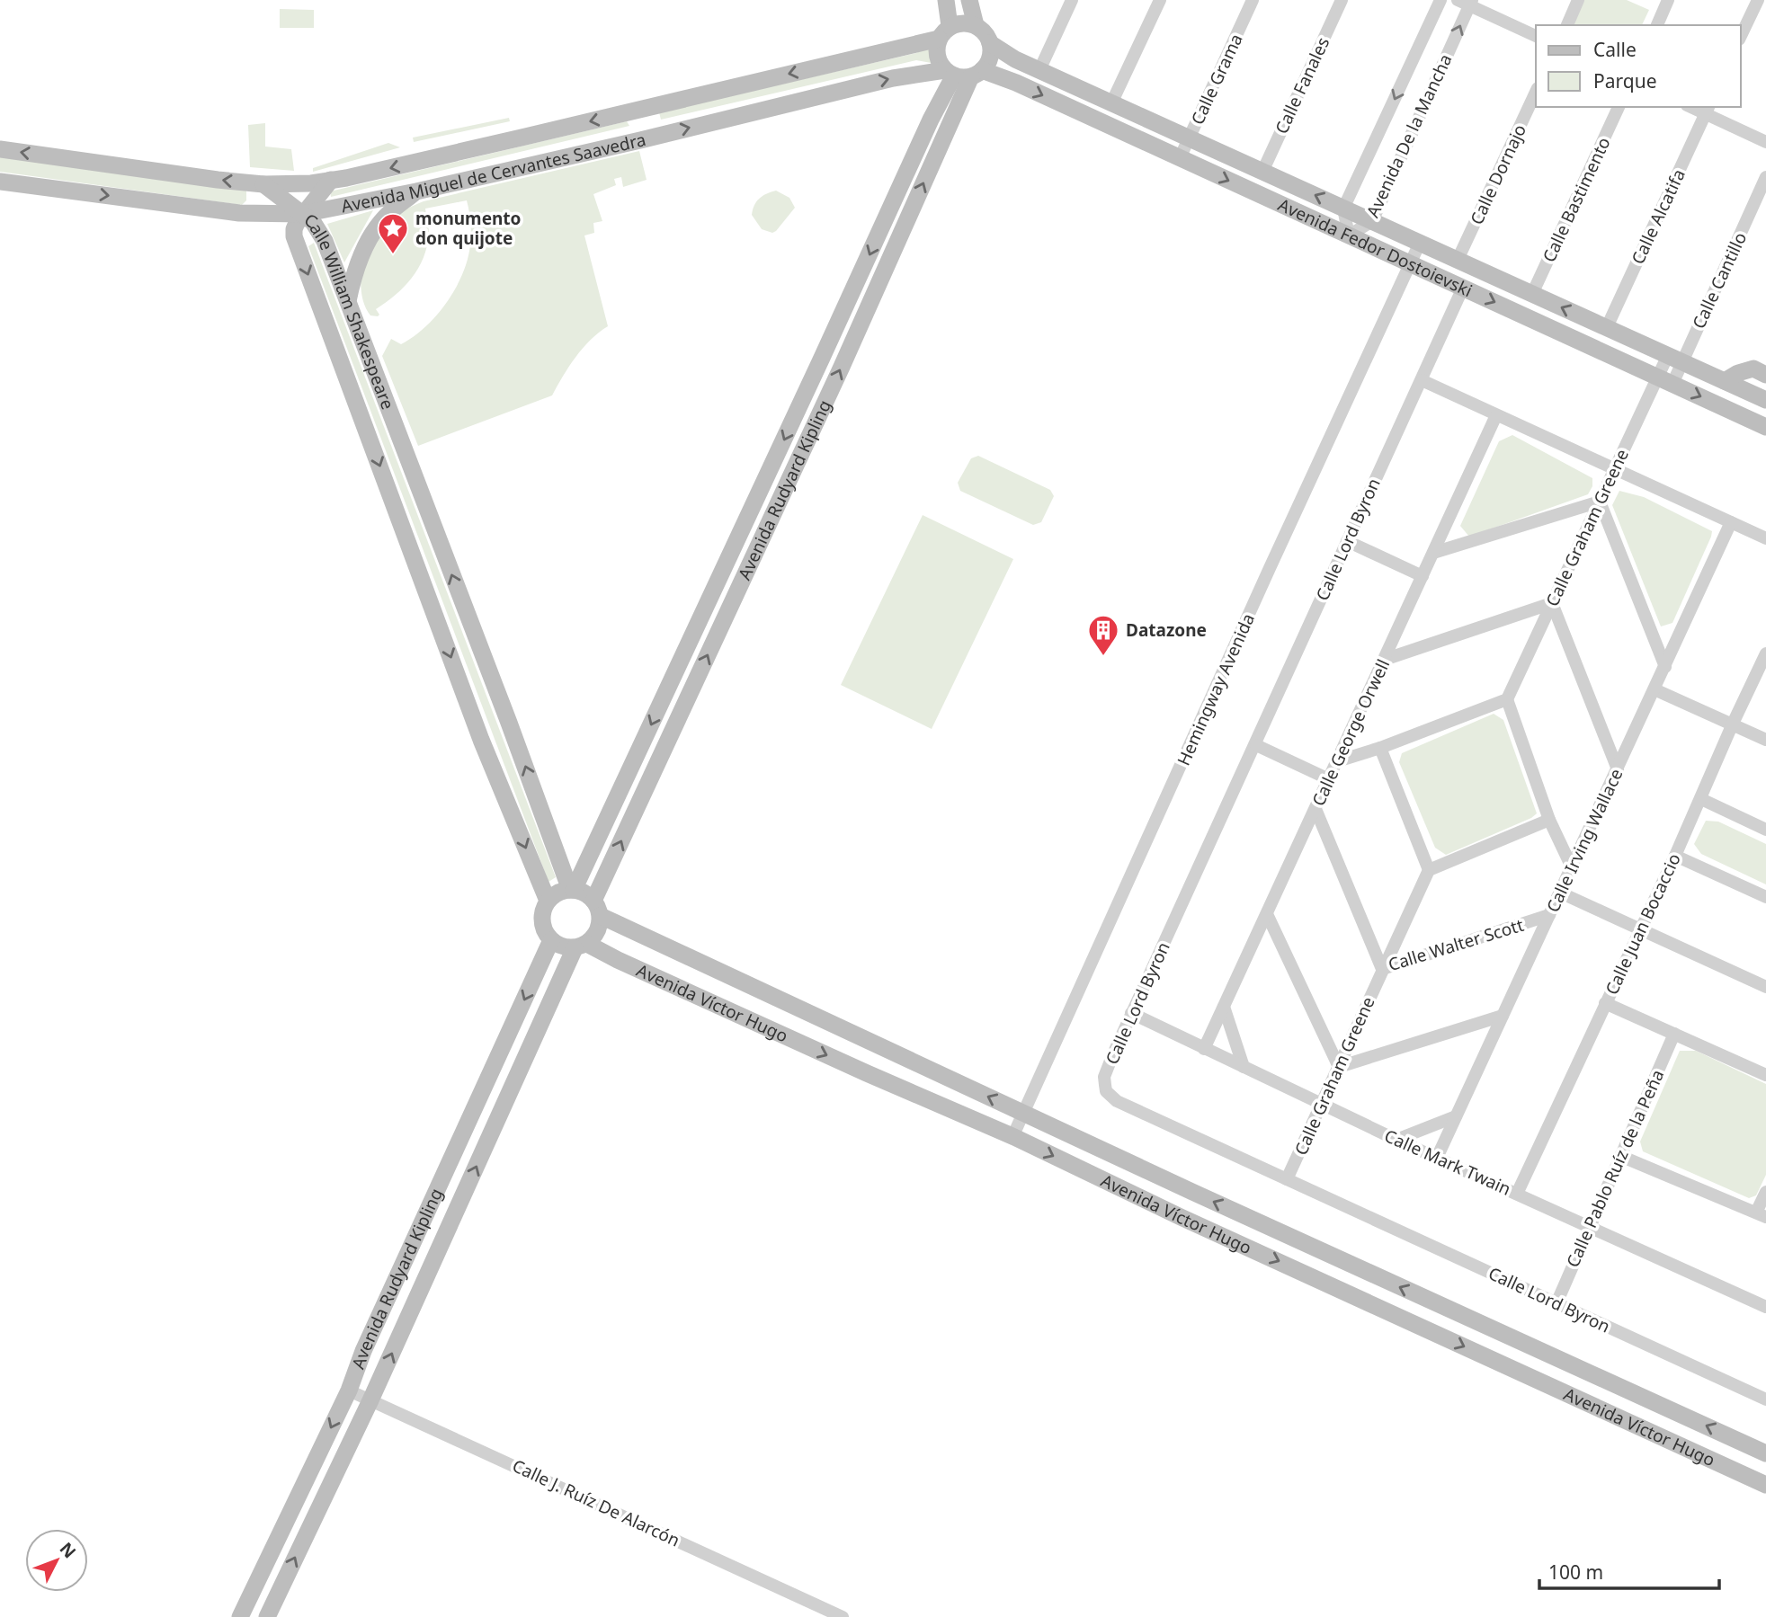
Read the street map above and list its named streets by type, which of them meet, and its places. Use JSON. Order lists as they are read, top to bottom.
{
  "streets": {
    "street": [
      "Calle Grama",
      "Calle Fanales",
      "Avenida De la Mancha",
      "Avenida Miguel de Cervantes Saavedra",
      "Calle Dornajo",
      "Calle Bastimento",
      "Calle Alcatifa",
      "Avenida Fedor Dostoievski",
      "Calle Cantillo",
      "Calle William Shakespeare",
      "Avenida Rudyard Kipling",
      "Calle Graham Greene",
      "Calle Lord Byron",
      "Hemingway Avenida",
      "Calle George Orwell",
      "Calle Irving Wallace",
      "Calle Juan Bocaccio",
      "Calle Walter Scott",
      "Avenida Víctor Hugo",
      "Calle Mark Twain",
      "Calle Pablo Ruíz de la Peña",
      "Calle J. Ruíz De Alarcón"
    ]
  },
  "crossings": [
    ["Calle Grama", "Avenida Fedor Dostoievski"],
    ["Calle Fanales", "Avenida Fedor Dostoievski"],
    ["Avenida De la Mancha", "Avenida Fedor Dostoievski"],
    ["Avenida Miguel de Cervantes Saavedra", "Avenida Fedor Dostoievski"],
    ["Avenida Miguel de Cervantes Saavedra", "Calle William Shakespeare"],
    ["Avenida Miguel de Cervantes Saavedra", "Avenida Rudyard Kipling"],
    ["Calle Dornajo", "Avenida Fedor Dostoievski"],
    ["Calle Bastimento", "Avenida Fedor Dostoievski"],
    ["Calle Alcatifa", "Avenida Fedor Dostoievski"],
    ["Avenida Fedor Dostoievski", "Calle Cantillo"],
    ["Avenida Fedor Dostoievski", "Avenida Rudyard Kipling"],
    ["Avenida Fedor Dostoievski", "Calle Graham Greene"],
    ["Avenida Fedor Dostoievski", "Calle Lord Byron"],
    ["Avenida Fedor Dostoievski", "Hemingway Avenida"],
    ["Calle Cantillo", "Calle Graham Greene"],
    ["Calle William Shakespeare", "Avenida Rudyard Kipling"],
    ["Calle William Shakespeare", "Avenida Víctor Hugo"],
    ["Avenida Rudyard Kipling", "Avenida Víctor Hugo"],
    ["Avenida Rudyard Kipling", "Calle J. Ruíz De Alarcón"],
    ["Calle Graham Greene", "Calle Lord Byron"],
    ["Calle Graham Greene", "Calle Walter Scott"],
    ["Calle Graham Greene", "Calle Mark Twain"],
    ["Calle Lord Byron", "Calle Mark Twain"],
    ["Calle Lord Byron", "Calle Pablo Ruíz de la Peña"],
    ["Hemingway Avenida", "Avenida Víctor Hugo"],
    ["Calle George Orwell", "Calle Walter Scott"],
    ["Calle George Orwell", "Calle Mark Twain"],
    ["Calle Irving Wallace", "Calle Walter Scott"],
    ["Calle Irving Wallace", "Calle Mark Twain"],
    ["Calle Juan Bocaccio", "Calle Mark Twain"],
    ["Calle Mark Twain", "Calle Pablo Ruíz de la Peña"]
  ],
  "places": {
    "place": ["monumento don quijote"],
    "building": ["Datazone"]
  },
  "legend": ["Calle", "Parque"],
  "scale_bar": "100 m",
  "north": "top right"
}
